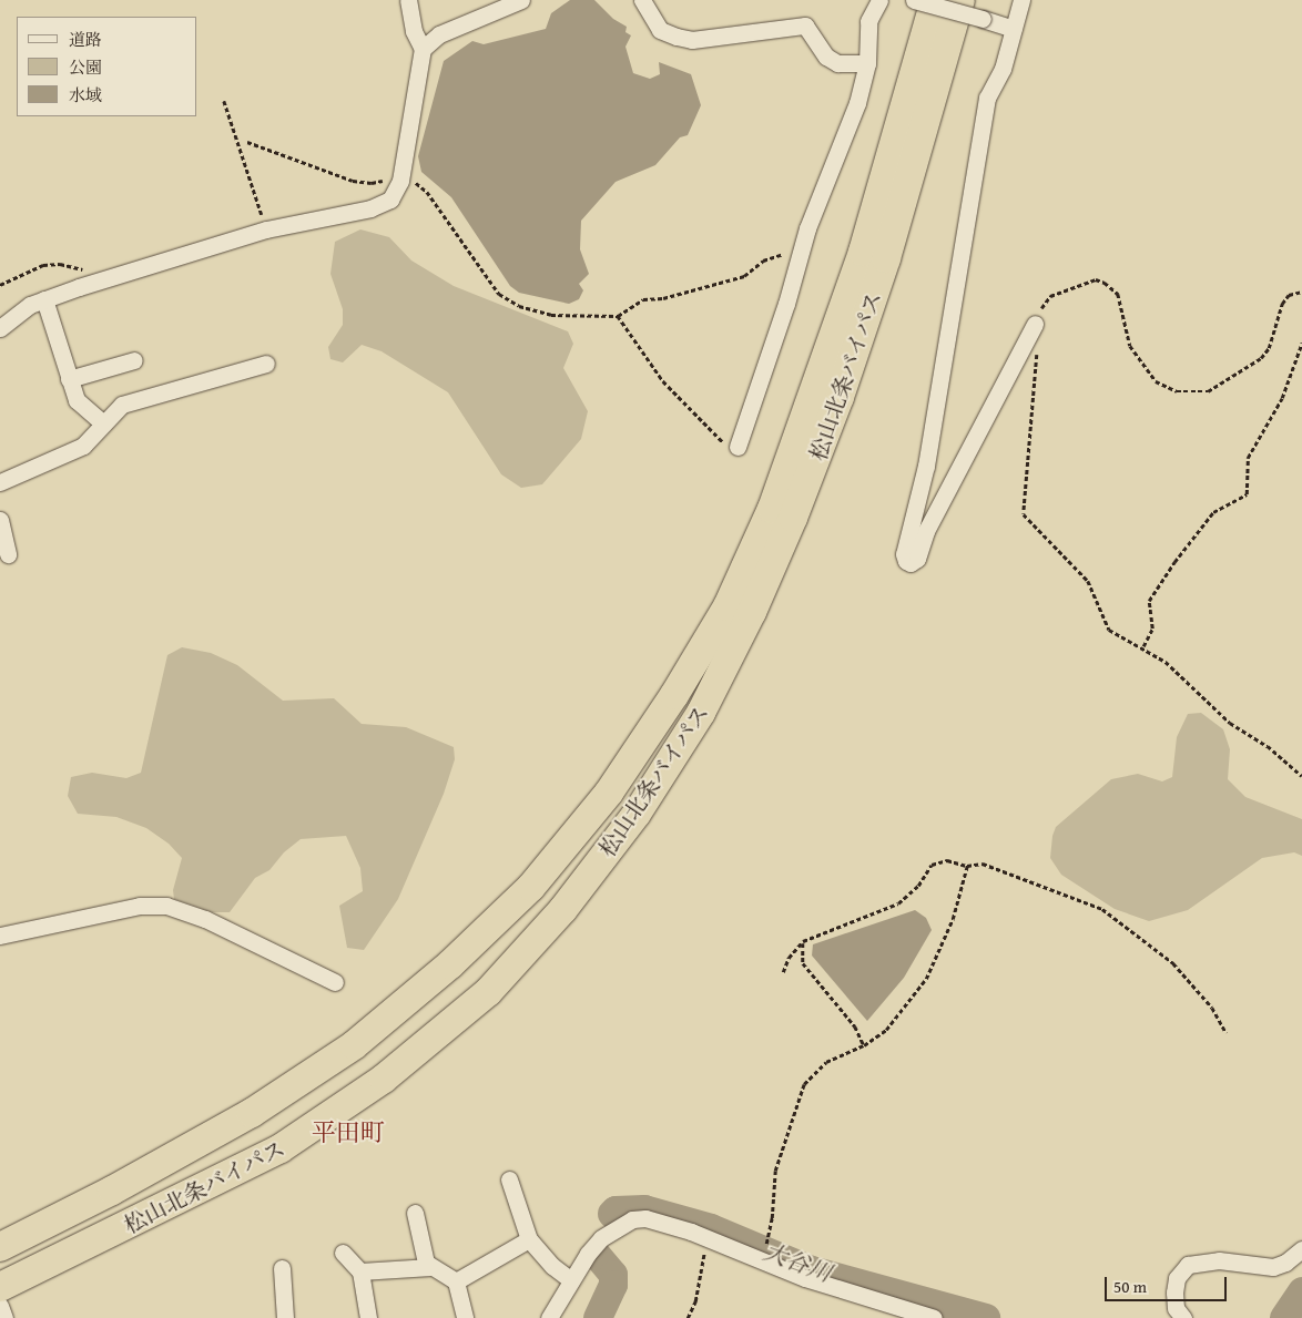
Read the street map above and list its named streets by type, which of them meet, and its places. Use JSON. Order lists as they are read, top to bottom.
{
  "streets": {
    "highway": ["松山北条バイパス"]
  },
  "districts": ["平田町"],
  "water": ["大谷川"],
  "legend": ["道路", "公園", "水域"],
  "scale_bar": "50 m"
}
